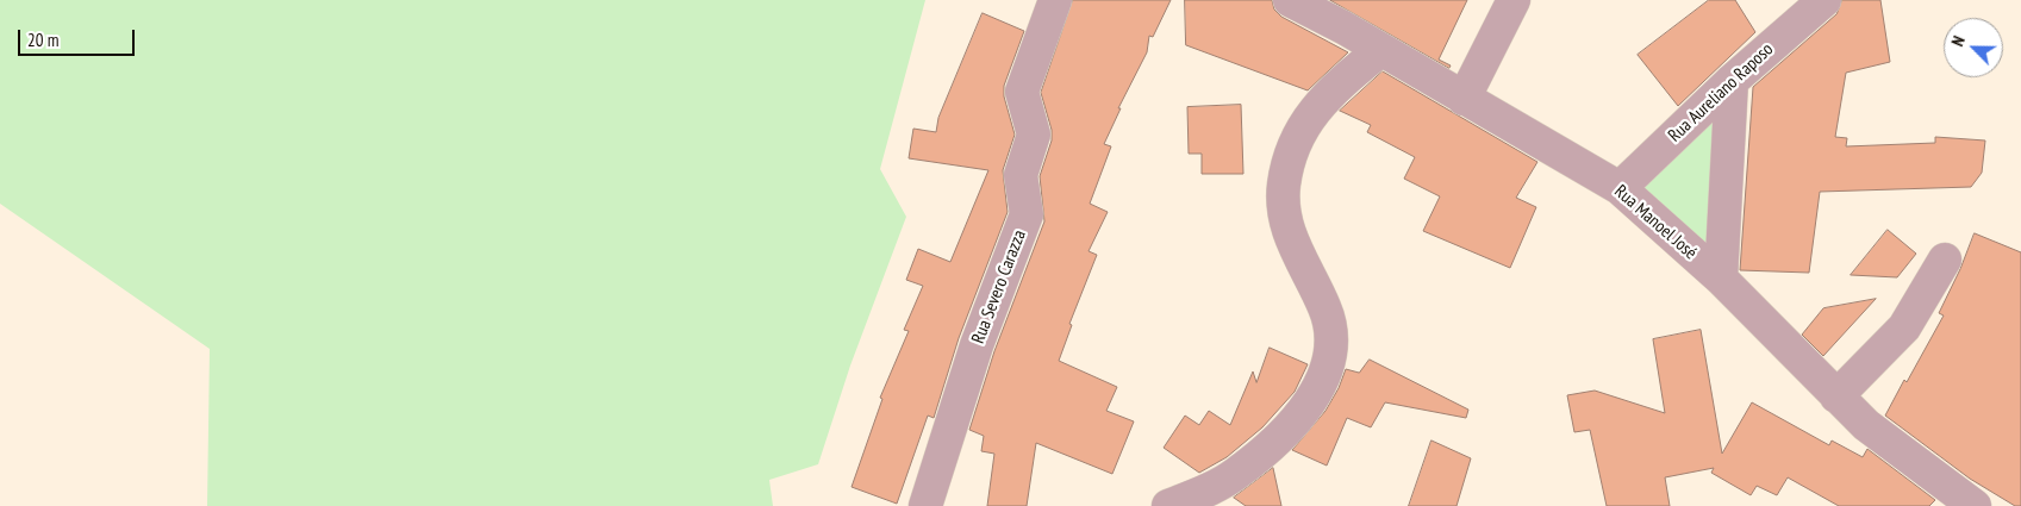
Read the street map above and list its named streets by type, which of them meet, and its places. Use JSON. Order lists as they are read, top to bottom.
{
  "streets": {
    "street": ["Rua Aureliano Raposo", "Rua Manoel José", "Rua Severo Carazza"]
  },
  "crossings": [
    ["Rua Aureliano Raposo", "Rua Manoel José"]
  ],
  "scale_bar": "20 m",
  "north": "top left"
}
